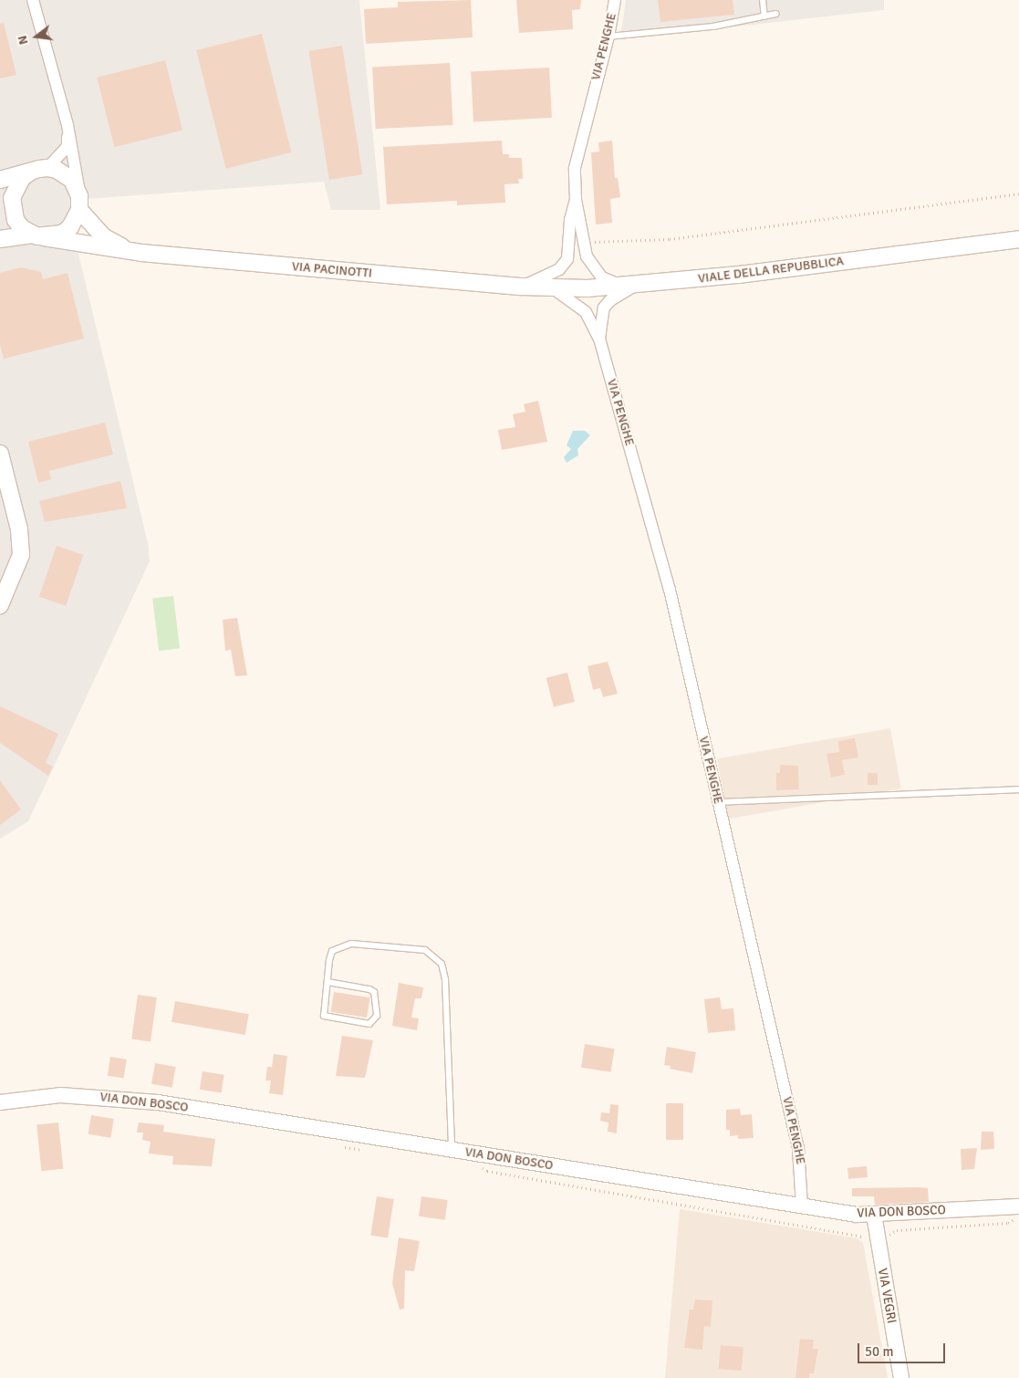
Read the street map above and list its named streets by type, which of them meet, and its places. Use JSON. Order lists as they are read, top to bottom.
{
  "streets": {
    "main road": ["VIA PACINOTTI", "VIALE DELLA REPUBBLICA"],
    "street": ["VIA PENGHE", "VIA DON BOSCO", "VIA VEGRI"]
  },
  "crossings": [
    ["VIA PENGHE", "VIA PACINOTTI"],
    ["VIA PENGHE", "VIALE DELLA REPUBBLICA"],
    ["VIA PENGHE", "VIA DON BOSCO"],
    ["VIA PACINOTTI", "VIALE DELLA REPUBBLICA"],
    ["VIA DON BOSCO", "VIA VEGRI"]
  ],
  "scale_bar": "50 m",
  "north": "left"
}
